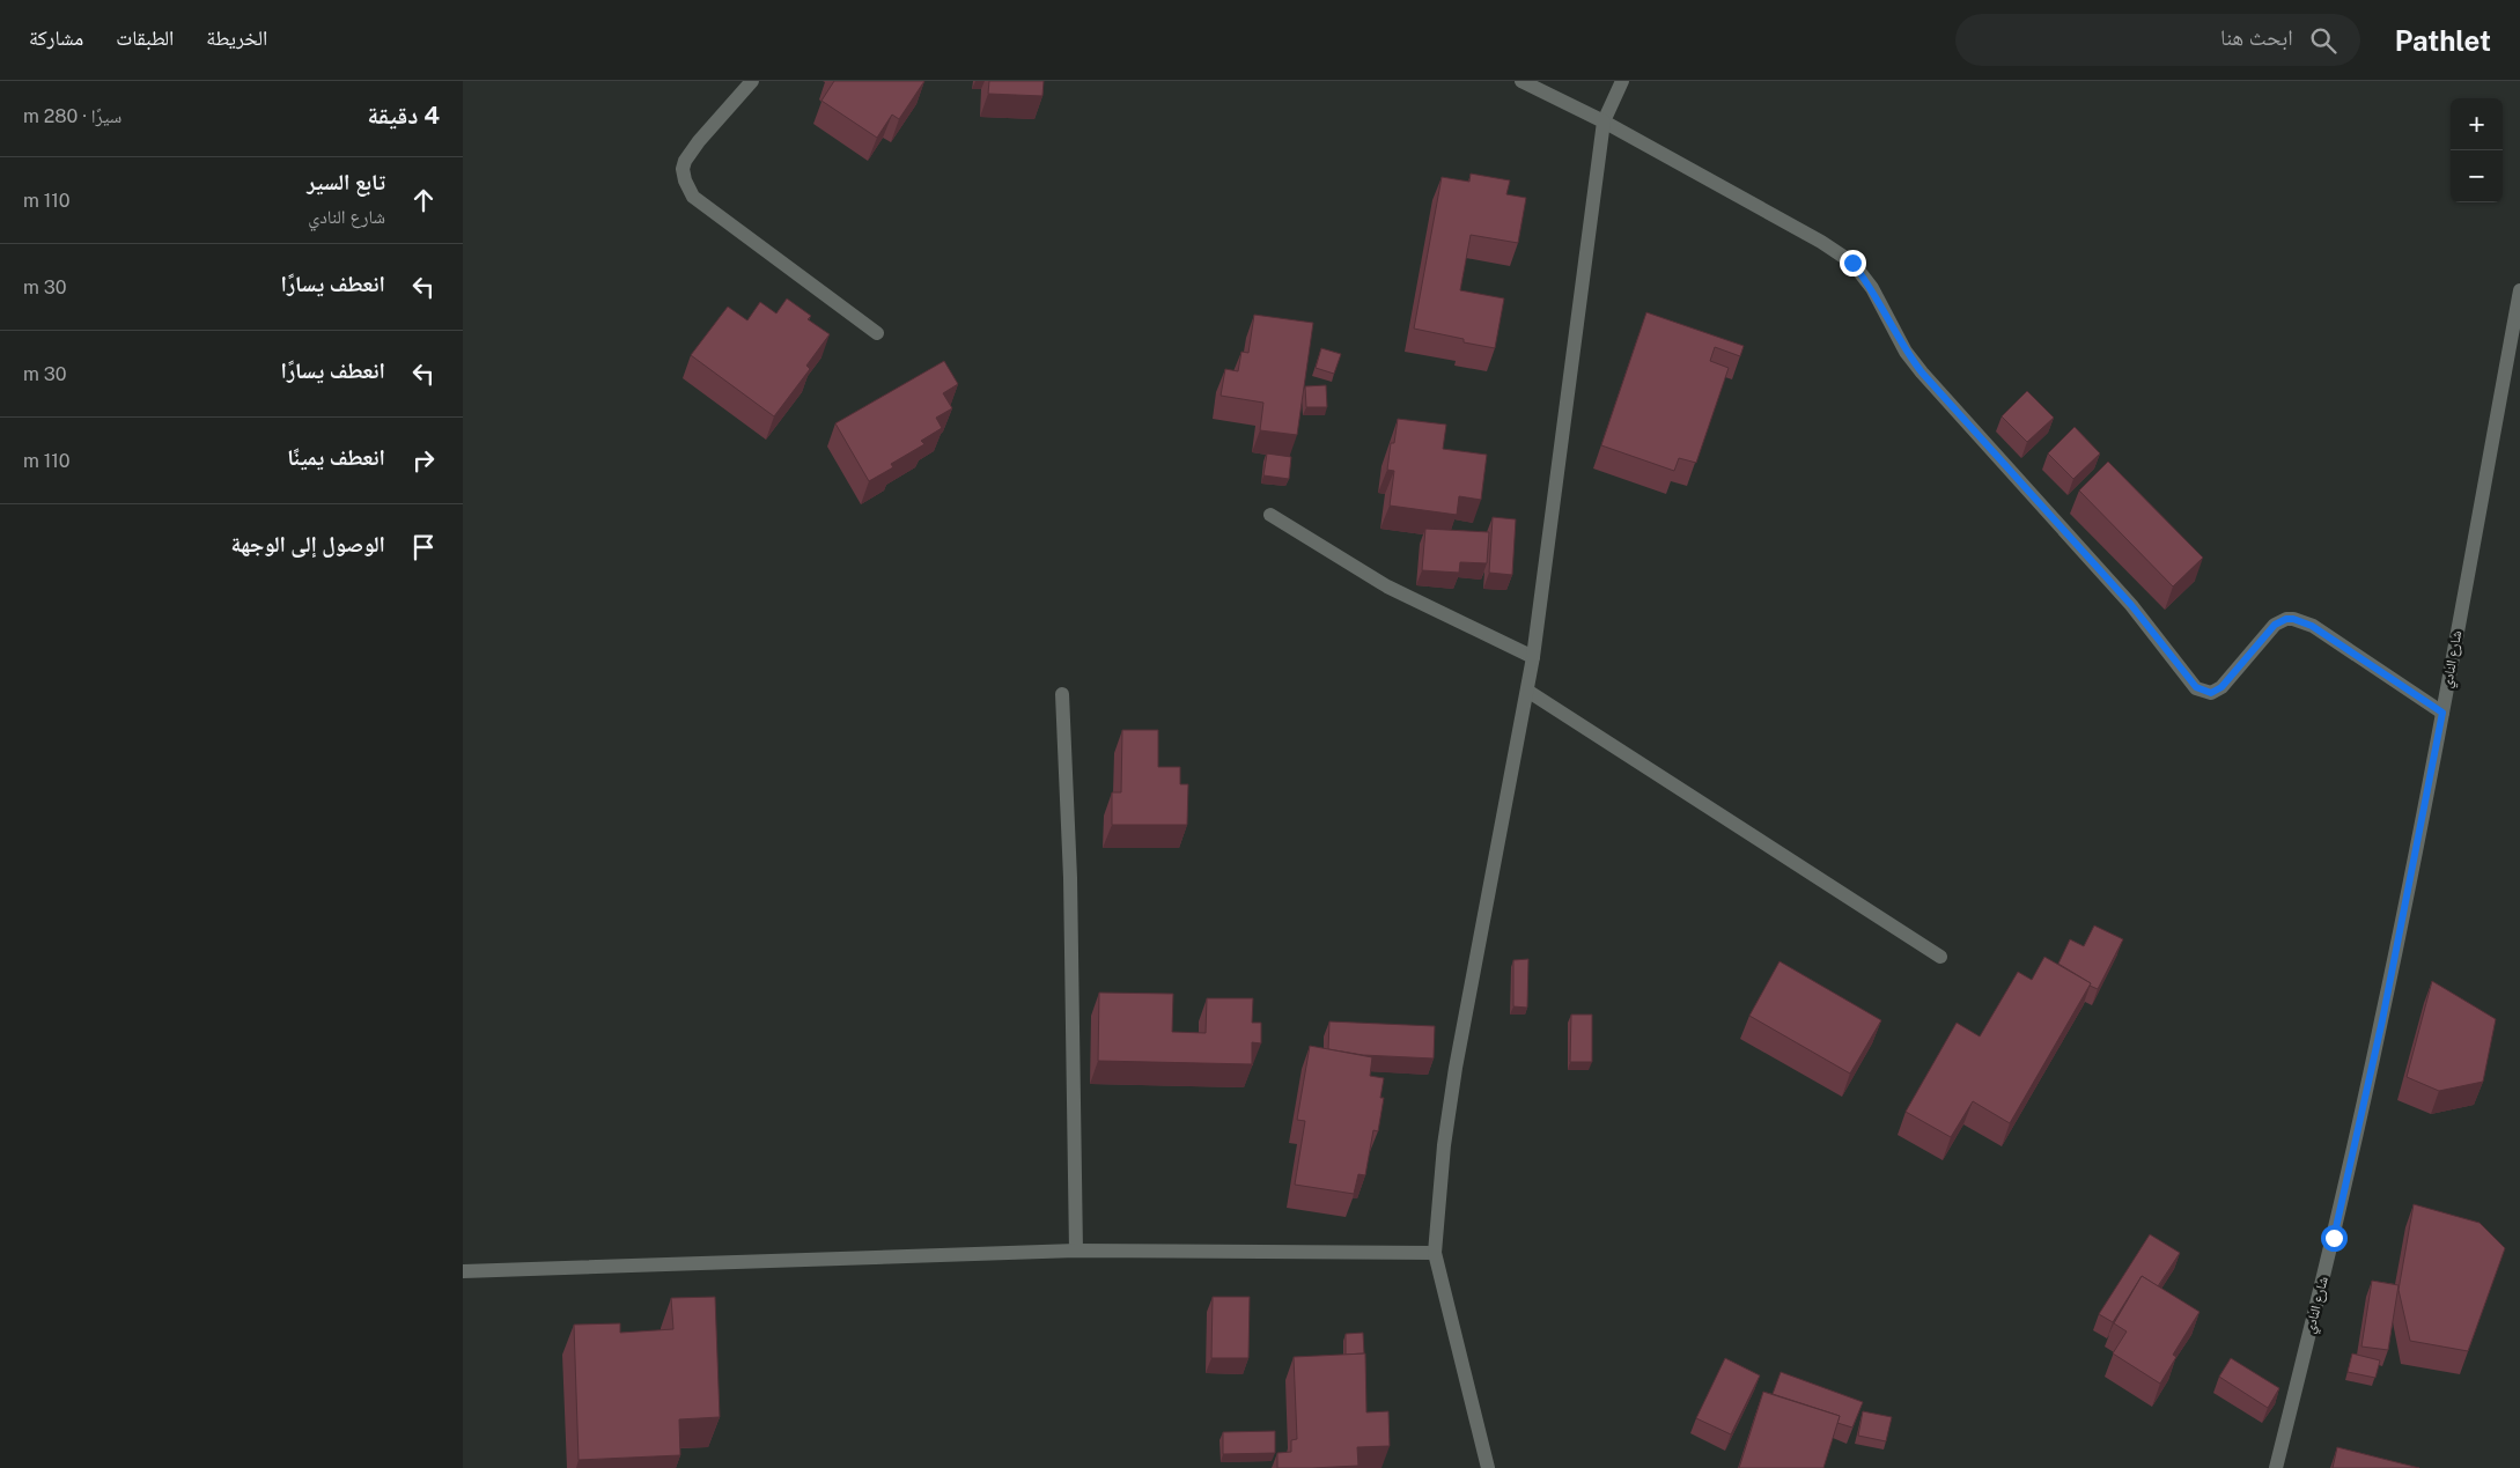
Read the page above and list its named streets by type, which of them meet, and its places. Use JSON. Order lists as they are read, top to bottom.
{
  "streets": {
    "street": ["شارع النادي"]
  },
  "page": {
    "header": "Pathlet",
    "search": "ابحث هنا",
    "nav": ["الخريطة", "الطبقات", "مشاركة"],
    "heading": ["4 دقيقة", "سيرًا · 280 m"],
    "map_buttons": ["+", "−"],
    "list": [
      ["تابع السير", "شارع النادي", "110 m"],
      ["انعطف يسارًا", "30 m"],
      ["انعطف يسارًا", "30 m"],
      ["انعطف يمينًا", "110 m"],
      "الوصول إلى الوجهة"
    ]
  }
}
